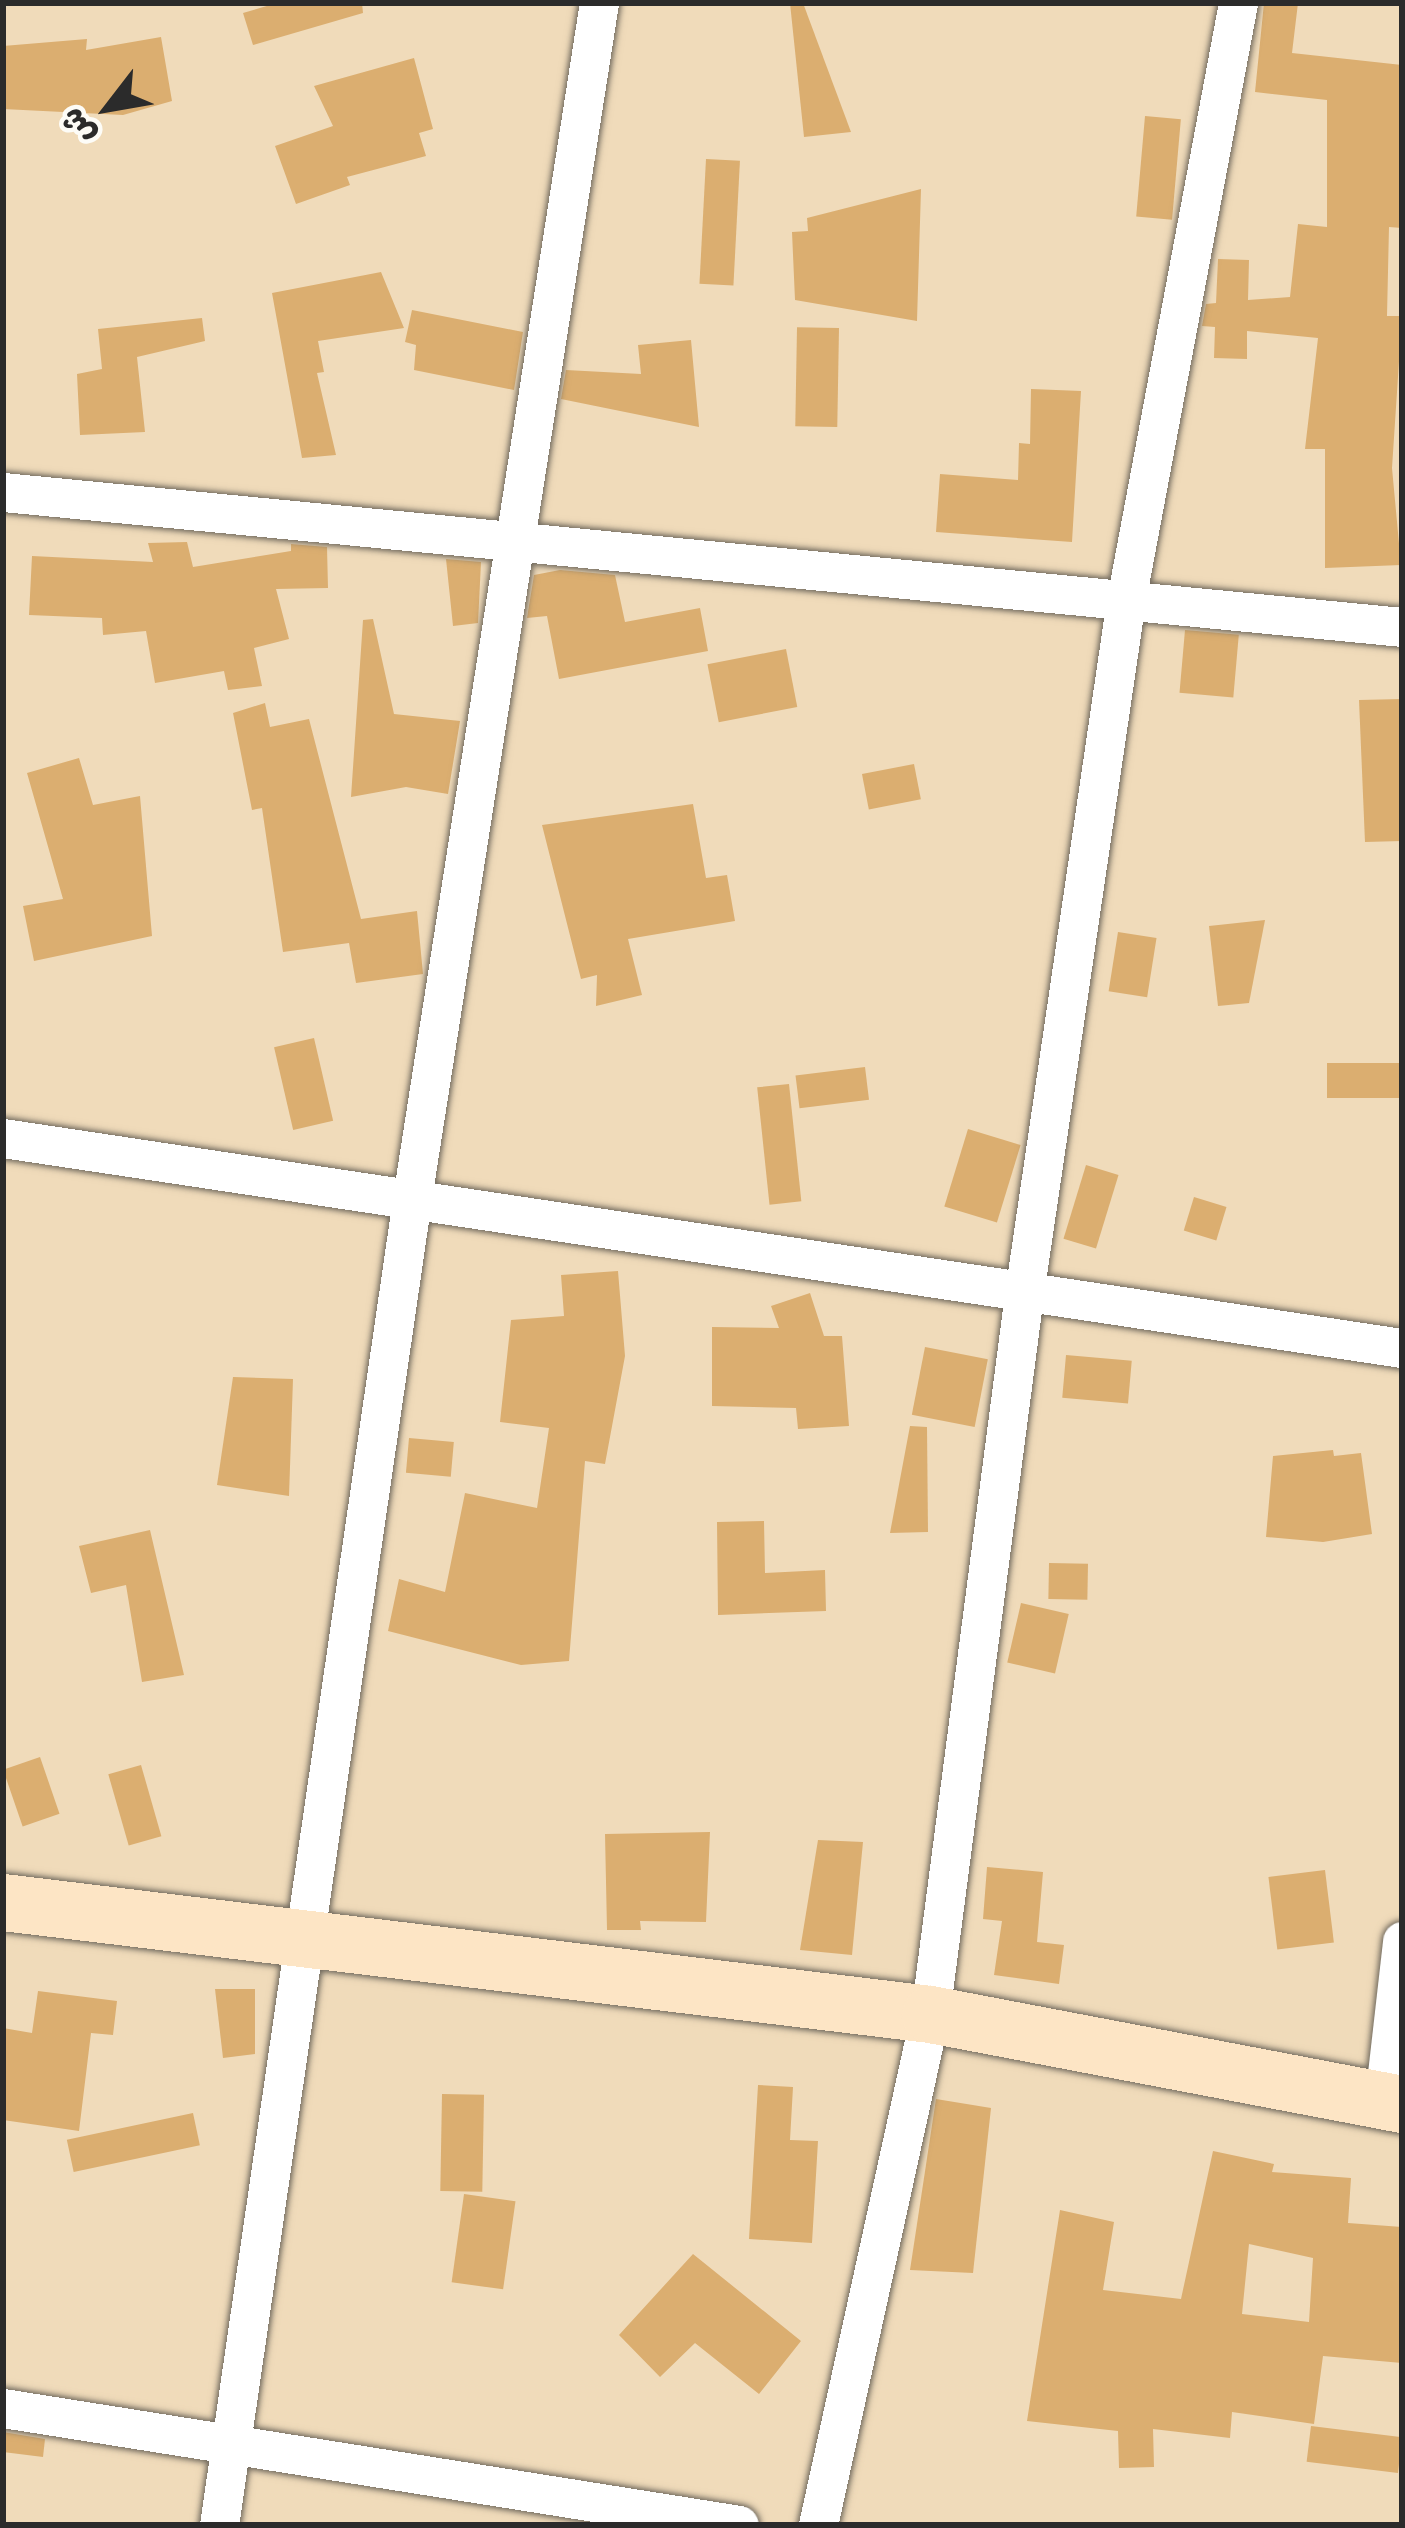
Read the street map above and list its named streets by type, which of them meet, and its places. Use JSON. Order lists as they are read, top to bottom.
{
  "north": "bottom left"
}
